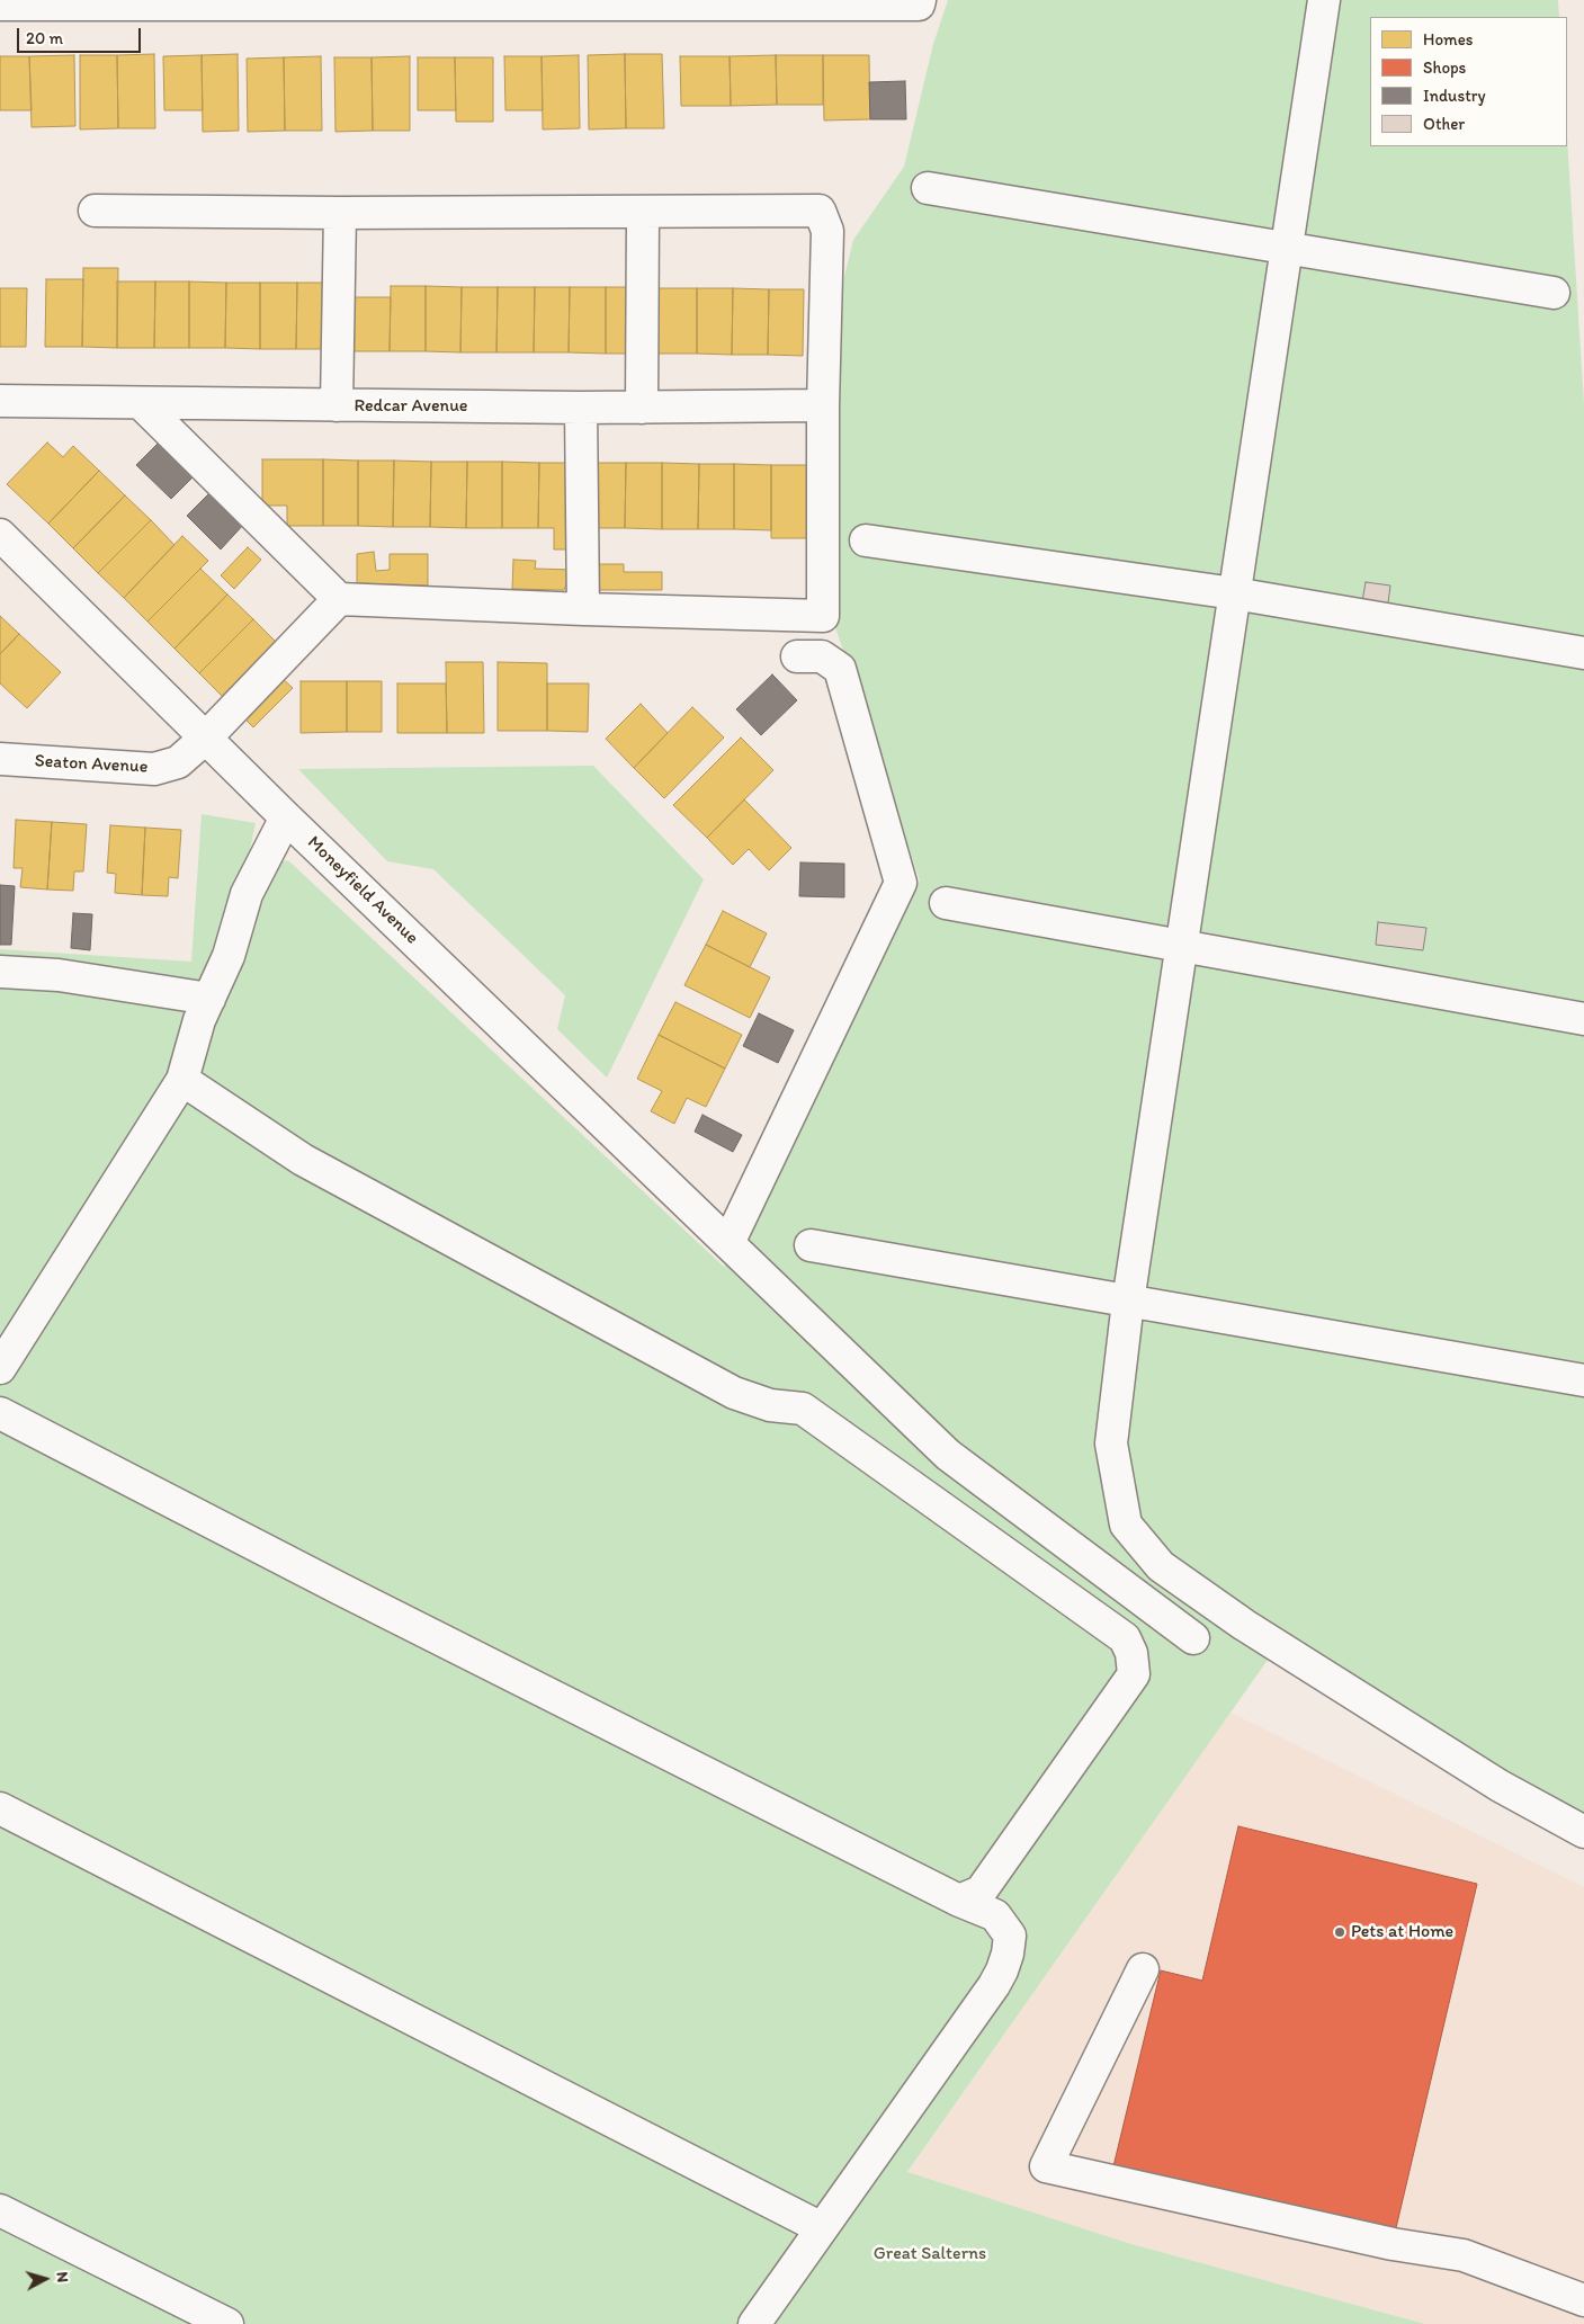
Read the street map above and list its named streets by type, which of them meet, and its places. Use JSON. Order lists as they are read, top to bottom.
{
  "streets": {
    "street": ["Redcar Avenue", "Seaton Avenue", "Moneyfield Avenue"]
  },
  "crossings": [
    ["Seaton Avenue", "Moneyfield Avenue"]
  ],
  "parks": ["Great Salterns"],
  "places": ["Pets at Home"],
  "legend": [
    "Homes",
    "Shops",
    "Industry",
    "Other"
  ],
  "scale_bar": "20 m",
  "north": "right"
}
